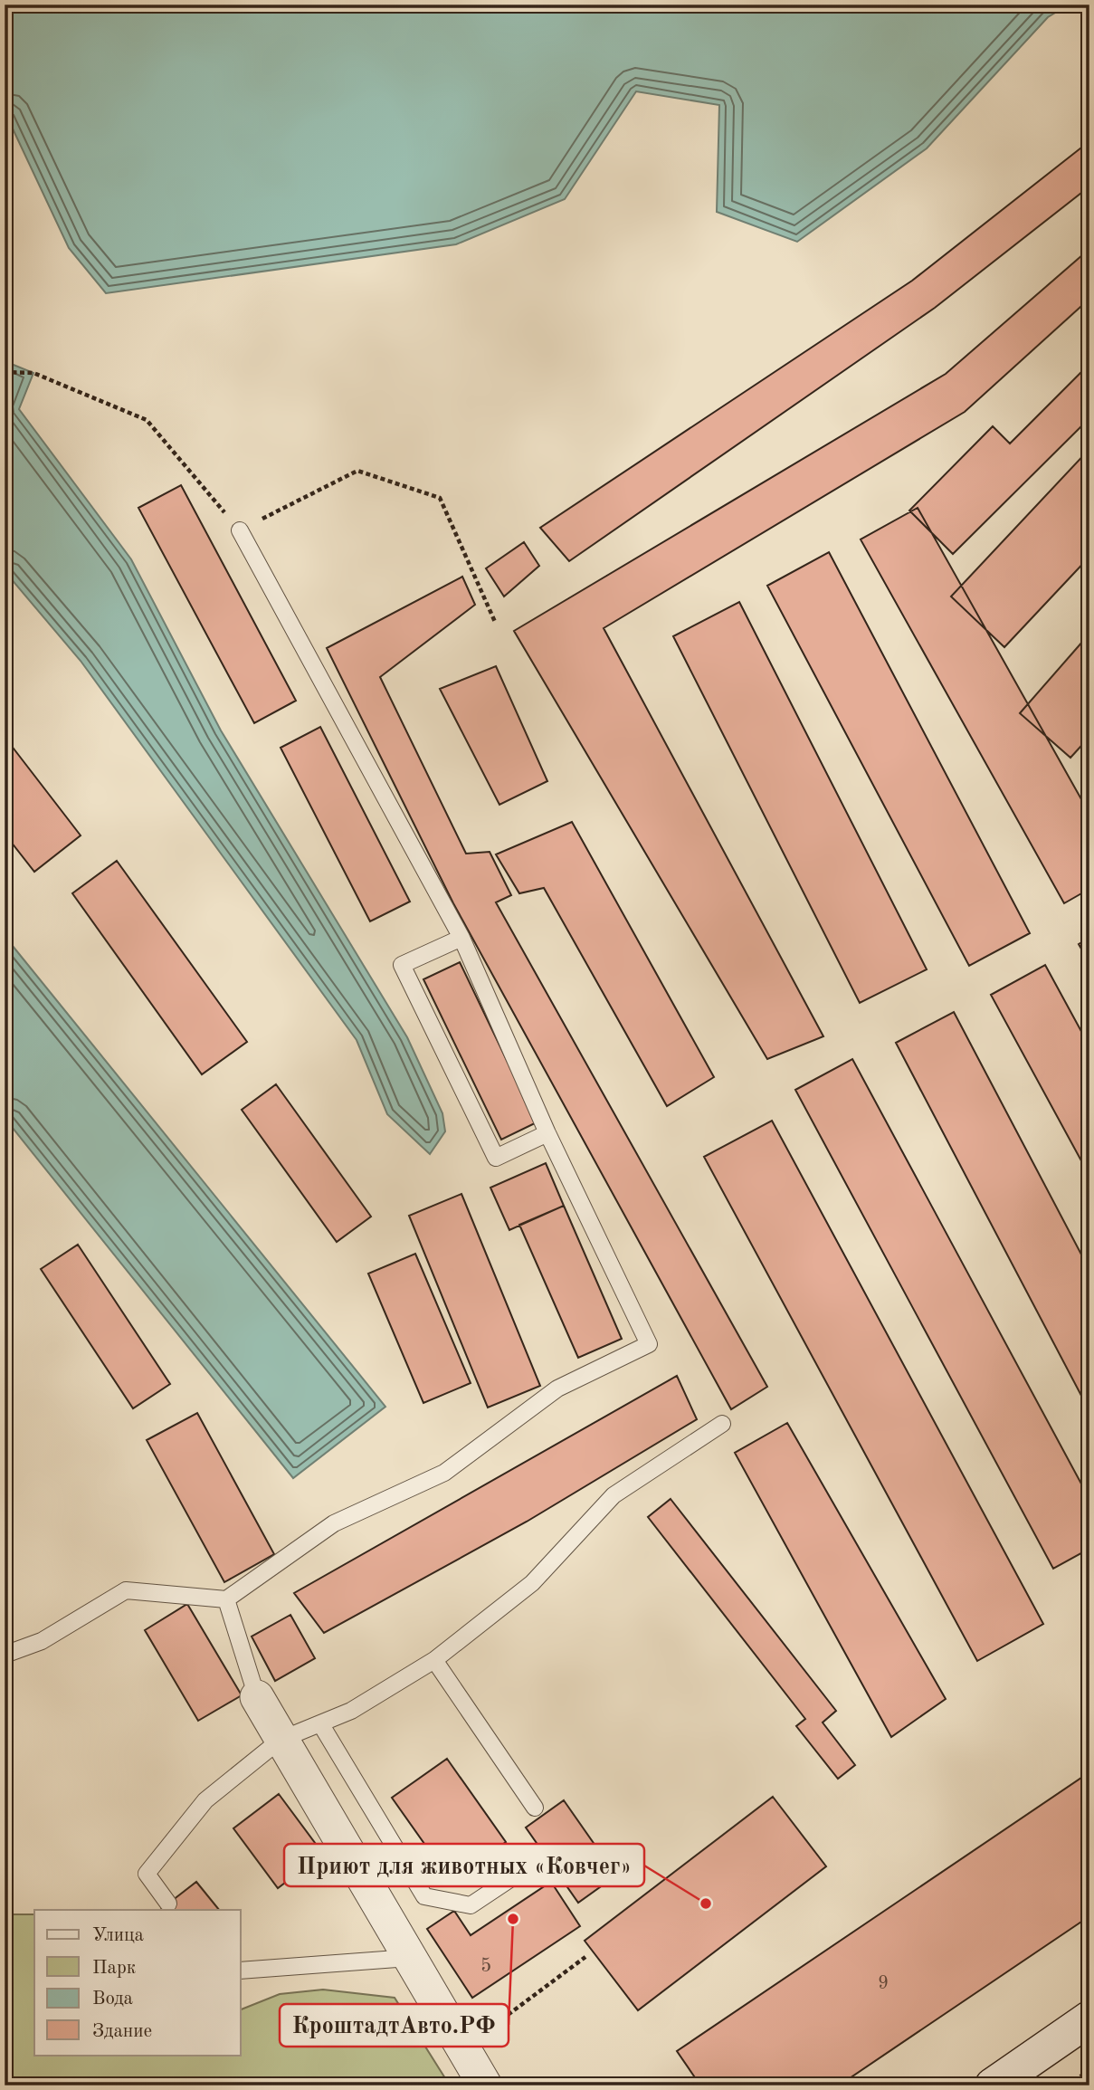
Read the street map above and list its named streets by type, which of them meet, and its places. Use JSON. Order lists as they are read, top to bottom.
{
  "places": ["Приют для животных «Ковчег»", "КроштадтАвто.РФ"],
  "house_numbers": ["5", "9"],
  "legend": [
    "Улица",
    "Парк",
    "Вода",
    "Здание"
  ]
}
